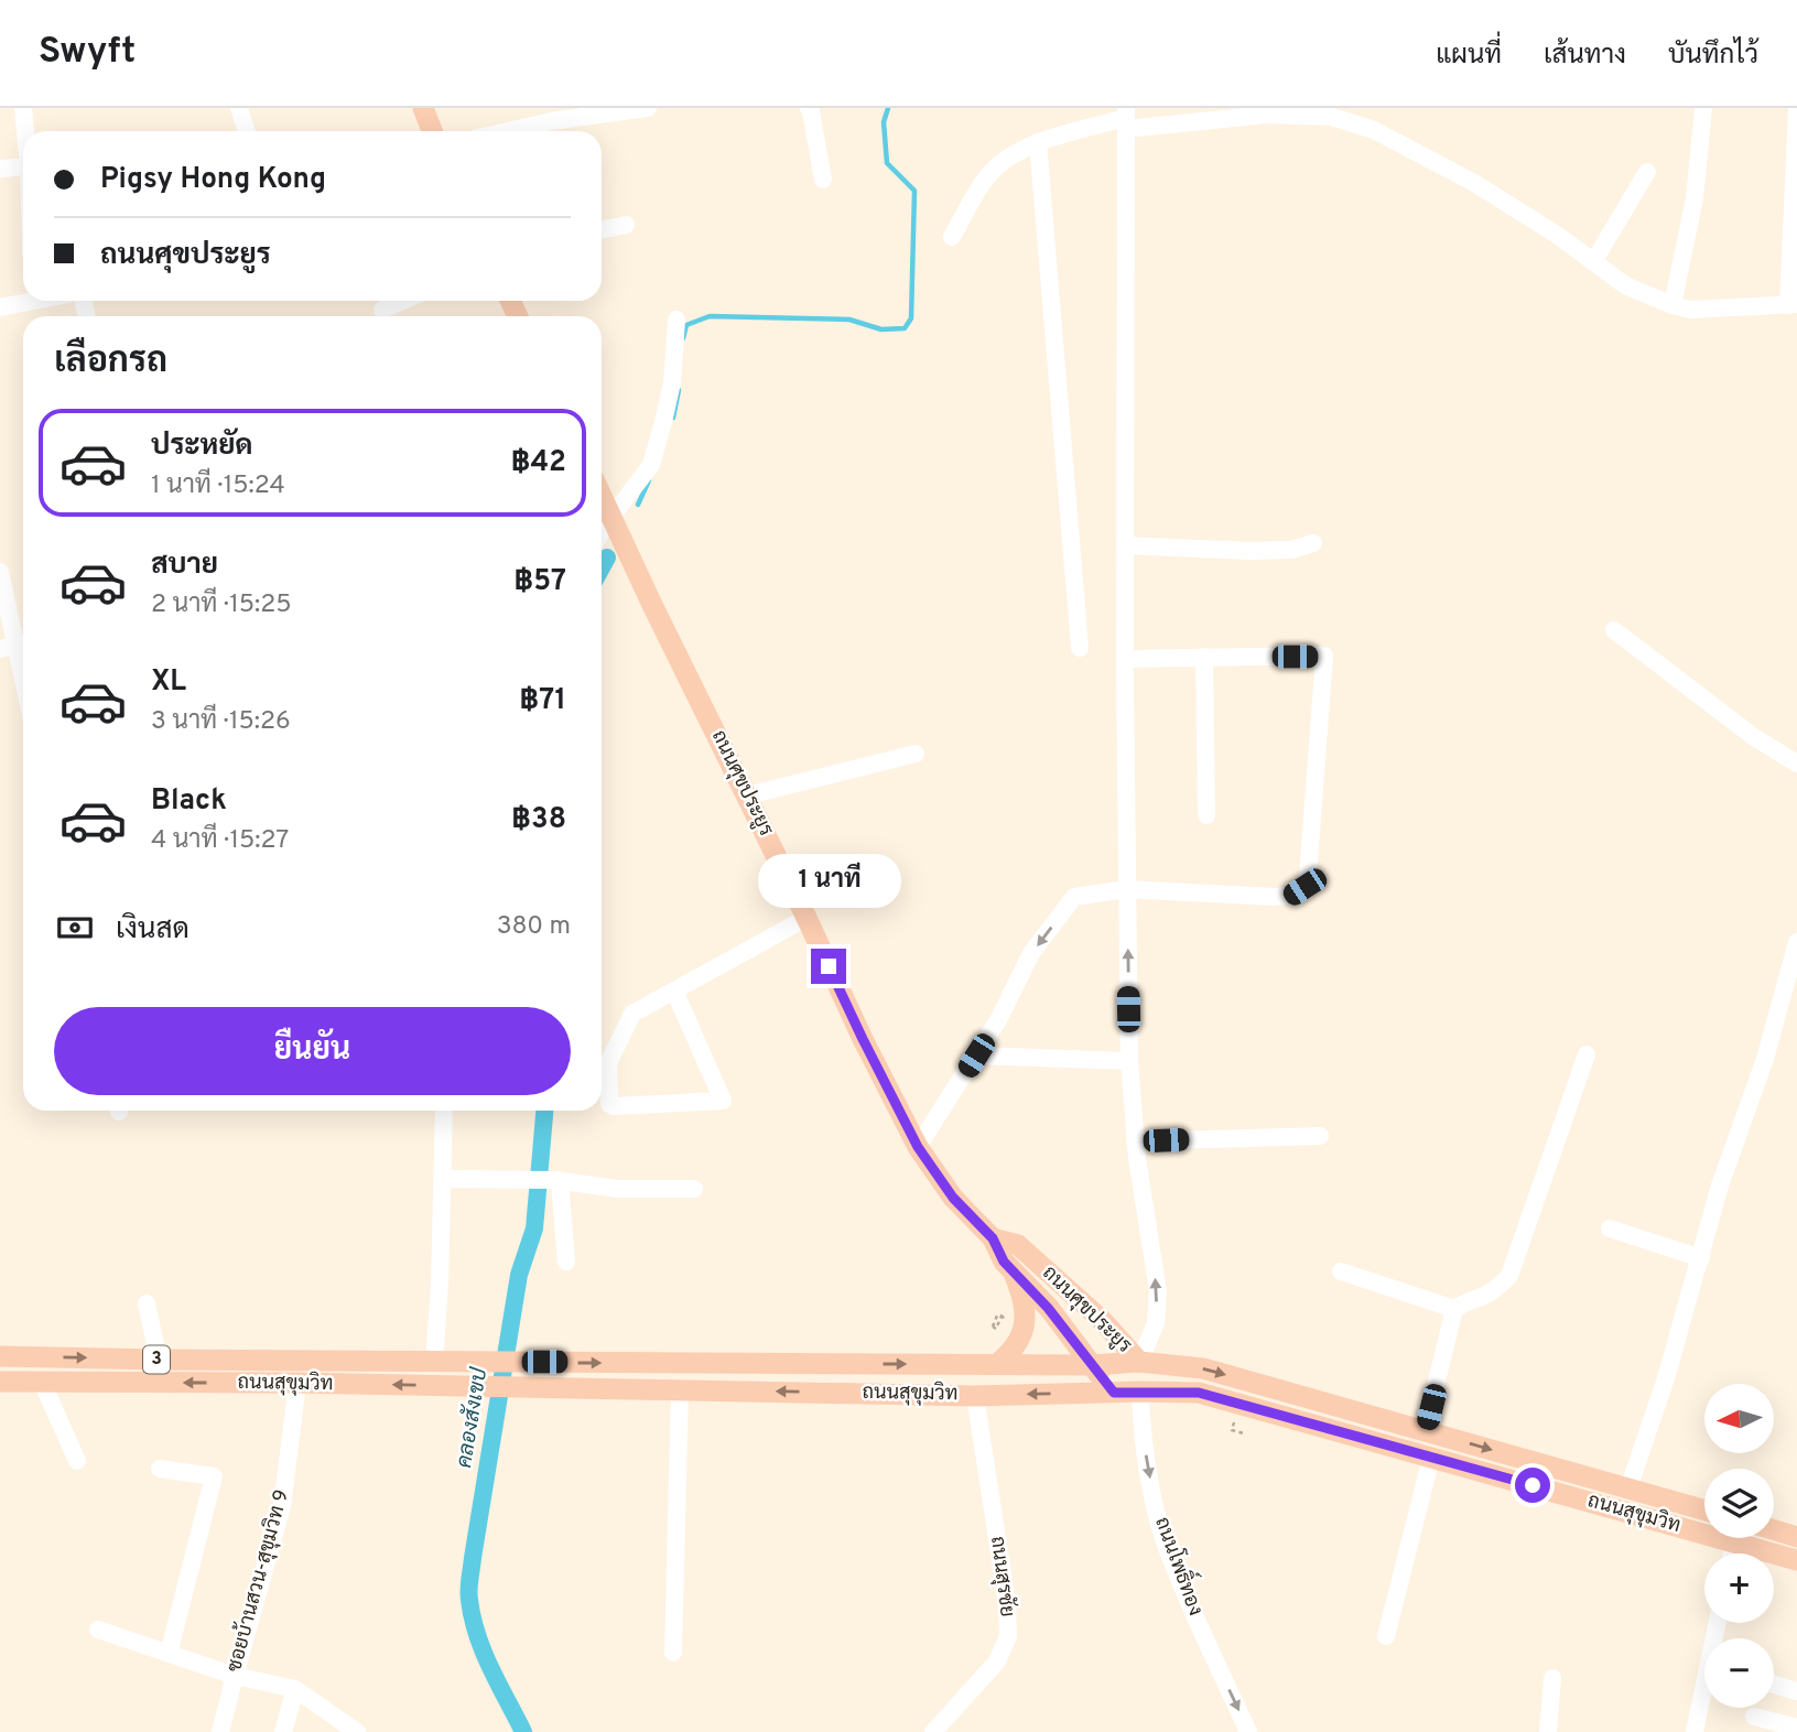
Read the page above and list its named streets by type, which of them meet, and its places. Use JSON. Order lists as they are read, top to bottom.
{
  "streets": {
    "main road": ["ถนนศุขประยูร", "3", "ถนนสุขุมวิท"],
    "street": ["ถนนโพธิ์ทอง", "ถนนสุรชัย", "ซอยบ้านสวน-สุขุมวิท 9"]
  },
  "crossings": [
    ["ถนนศุขประยูร", "ถนนสุขุมวิท"],
    ["ถนนสุขุมวิท", "ถนนโพธิ์ทอง"],
    ["ถนนสุขุมวิท", "ถนนสุรชัย"],
    ["ถนนสุขุมวิท", "ซอยบ้านสวน-สุขุมวิท 9"]
  ],
  "one_way": ["ถนนโพธิ์ทอง"],
  "water": ["คลองสังเขป"],
  "north": "left",
  "page": {
    "header": "Swyft",
    "nav": ["แผนที่", "เส้นทาง", "บันทึกไว้"],
    "banner": ["Pigsy Hong Kong", "ถนนศุขประยูร"],
    "heading": "เลือกรถ",
    "list": [
      {
        "name": "ประหยัด",
        "note": "1 นาที · 15:24",
        "value": "฿42"
      },
      {
        "name": "สบาย",
        "note": "2 นาที · 15:25",
        "value": "฿57"
      },
      {
        "name": "XL",
        "note": "3 นาที · 15:26",
        "value": "฿71"
      },
      {
        "name": "Black",
        "note": "4 นาที · 15:27",
        "value": "฿38"
      }
    ],
    "bubble": "1 นาที",
    "pay": ["เงินสด", "380 m"],
    "buttons": "ยืนยัน",
    "map_buttons": ["+", "−"]
  }
}
